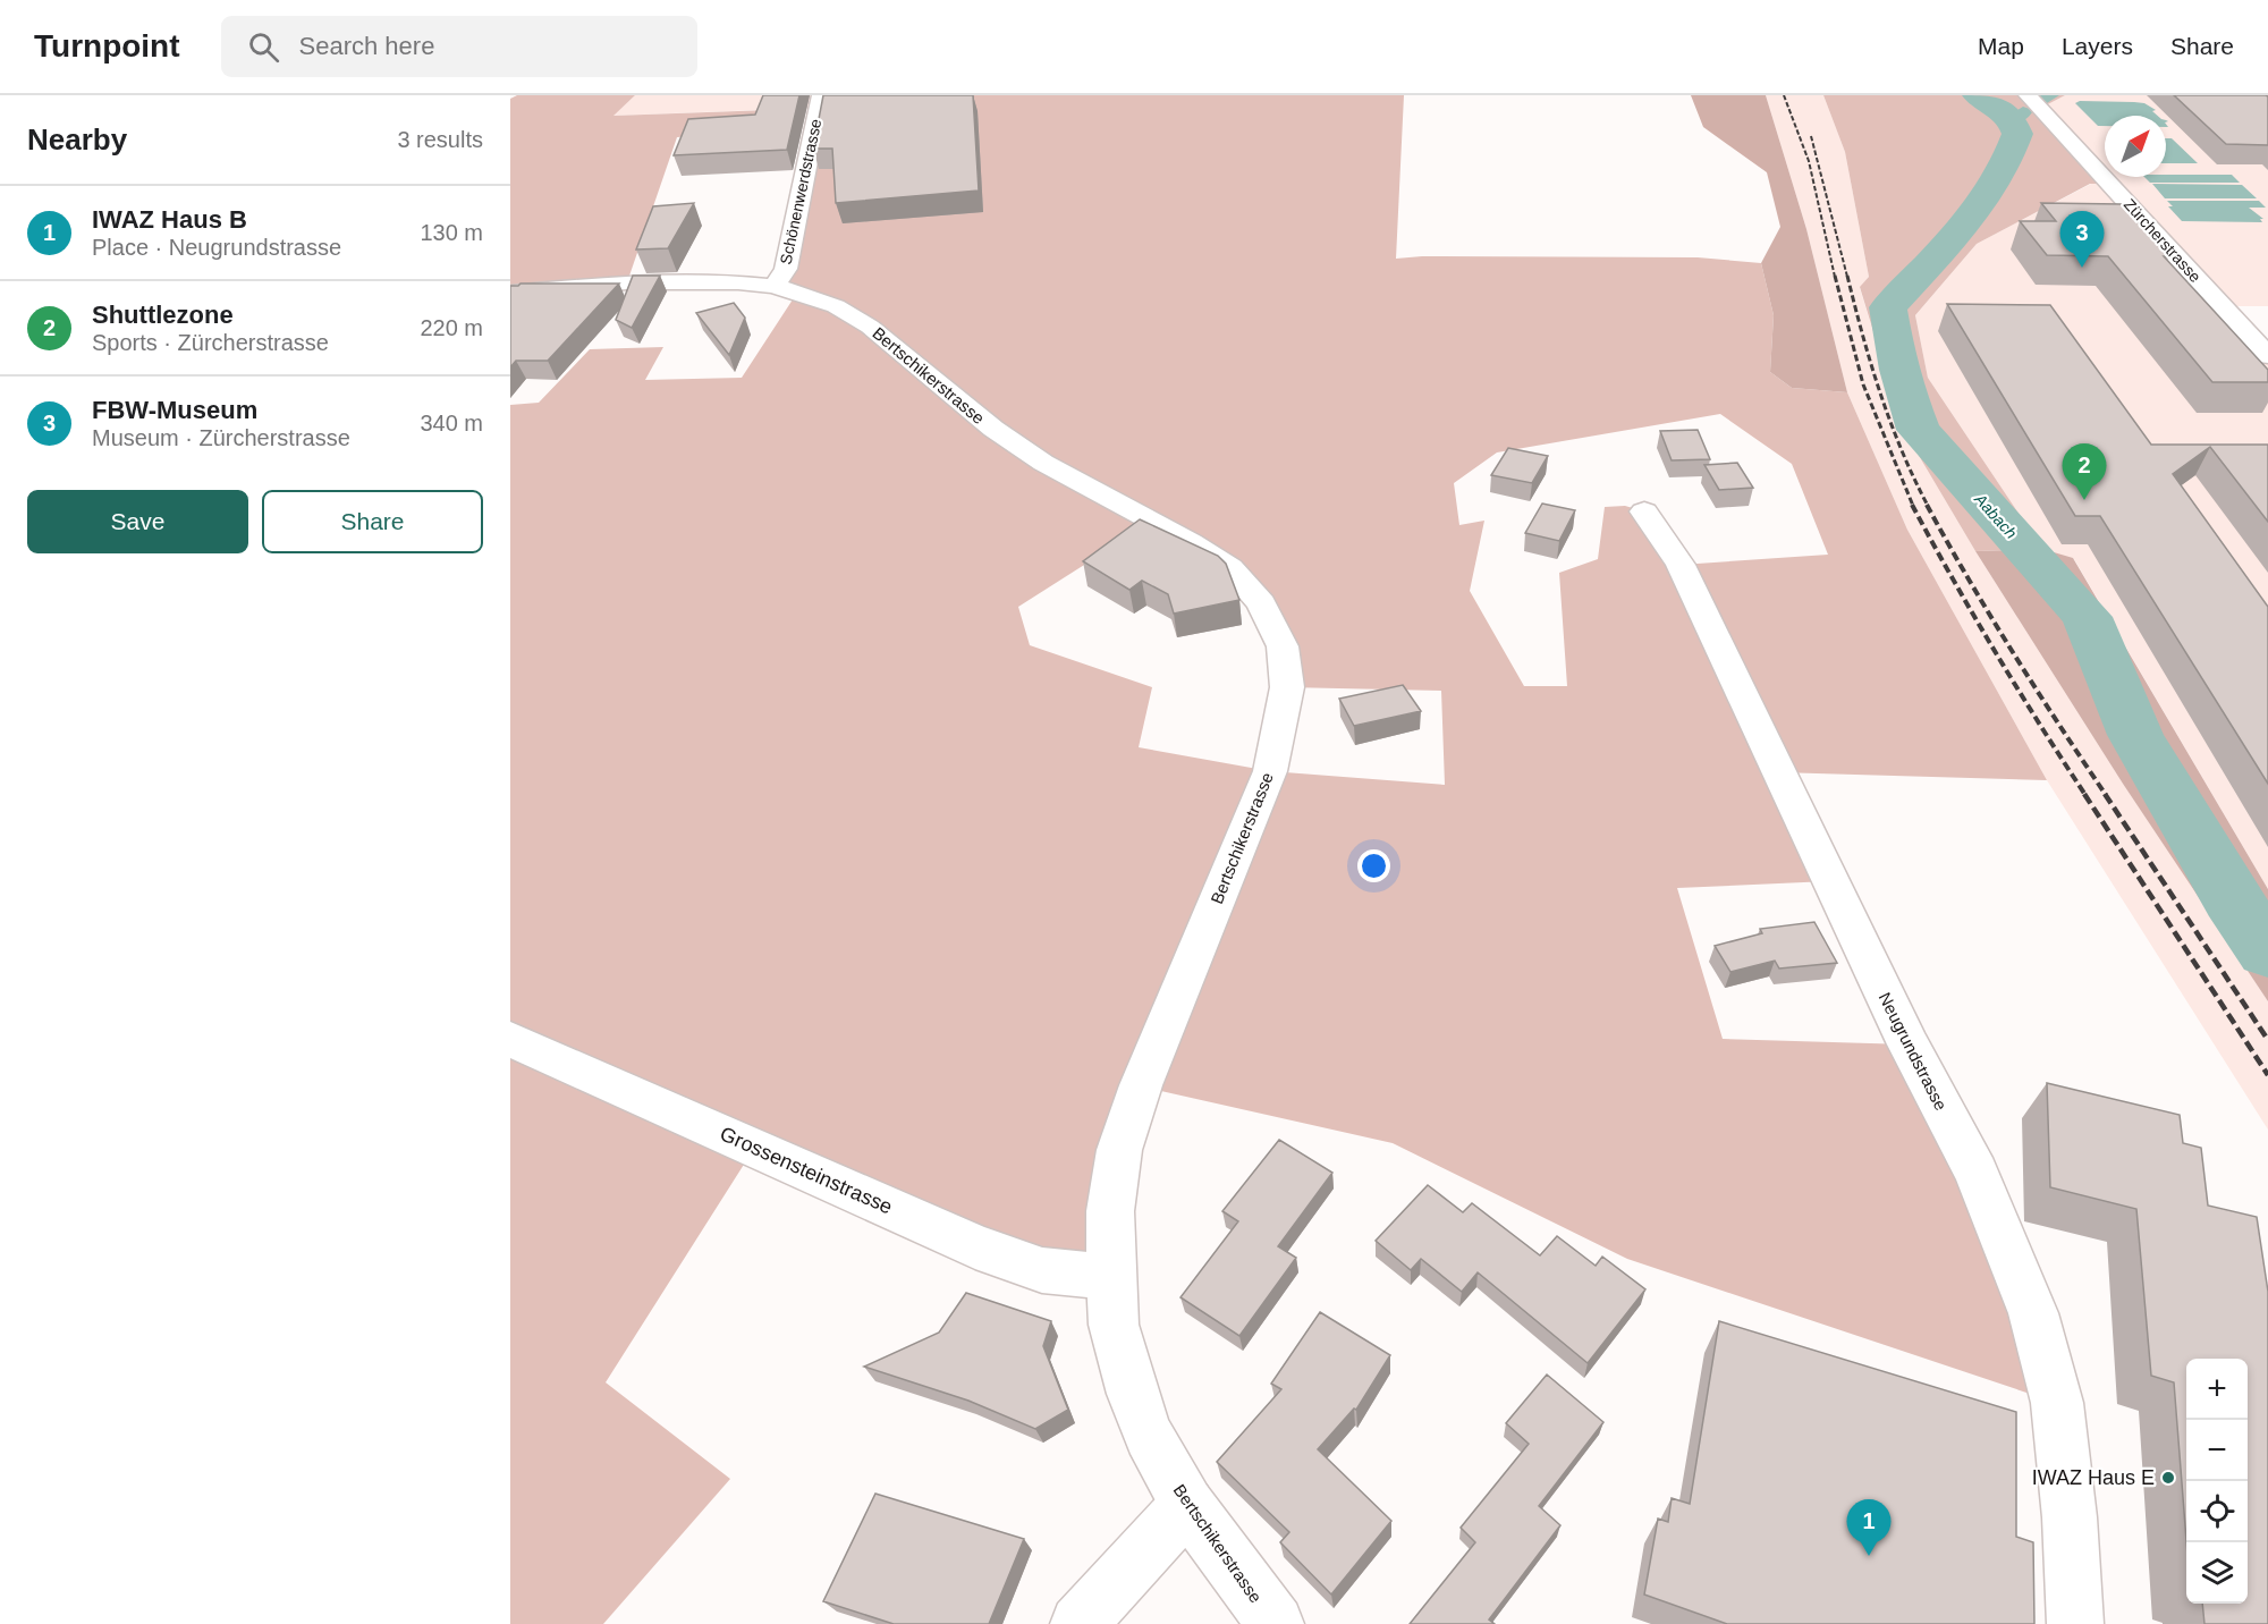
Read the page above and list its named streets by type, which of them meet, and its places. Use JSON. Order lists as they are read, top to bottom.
{
  "streets": {
    "street": [
      "Schönenwerdstrasse",
      "Zürcherstrasse",
      "Bertschikerstrasse",
      "Neugrundstrasse",
      "Grossensteinstrasse"
    ]
  },
  "crossings": [
    ["Schönenwerdstrasse", "Bertschikerstrasse"],
    ["Bertschikerstrasse", "Grossensteinstrasse"]
  ],
  "water": ["Aabach"],
  "places": ["IWAZ Haus E"],
  "north": "top right",
  "page": {
    "header": "Turnpoint",
    "search": "Search here",
    "nav": ["Map", "Layers", "Share"],
    "heading": ["Nearby", "3 results"],
    "list": [
      {
        "mark": "1",
        "name": "IWAZ Haus B",
        "note": "Place · Neugrundstrasse",
        "value": "130 m"
      },
      {
        "mark": "2",
        "name": "Shuttlezone",
        "note": "Sports · Zürcherstrasse",
        "value": "220 m"
      },
      {
        "mark": "3",
        "name": "FBW-Museum",
        "note": "Museum · Zürcherstrasse",
        "value": "340 m"
      }
    ],
    "pins": ["3", "2", "1"],
    "buttons": ["Save", "Share"],
    "map_buttons": ["+", "−"]
  }
}
